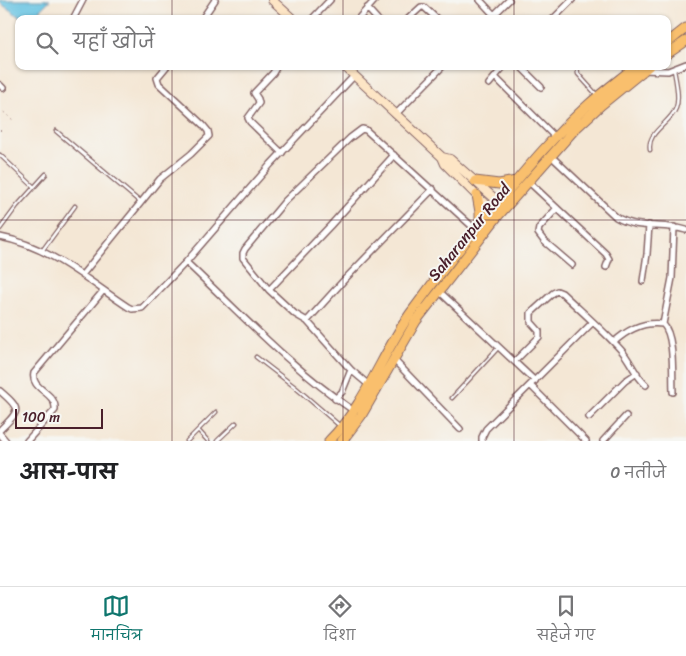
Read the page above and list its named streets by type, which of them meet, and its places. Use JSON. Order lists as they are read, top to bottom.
{
  "streets": {
    "main road": ["Saharanpur Road"]
  },
  "scale_bar": "100 m",
  "page": {
    "search": "यहाँ खोजें",
    "scale": "100 m",
    "heading": ["आस-पास", "0 नतीजे"],
    "nav": ["मानचित्र", "दिशा", "सहेजे गए"]
  }
}
